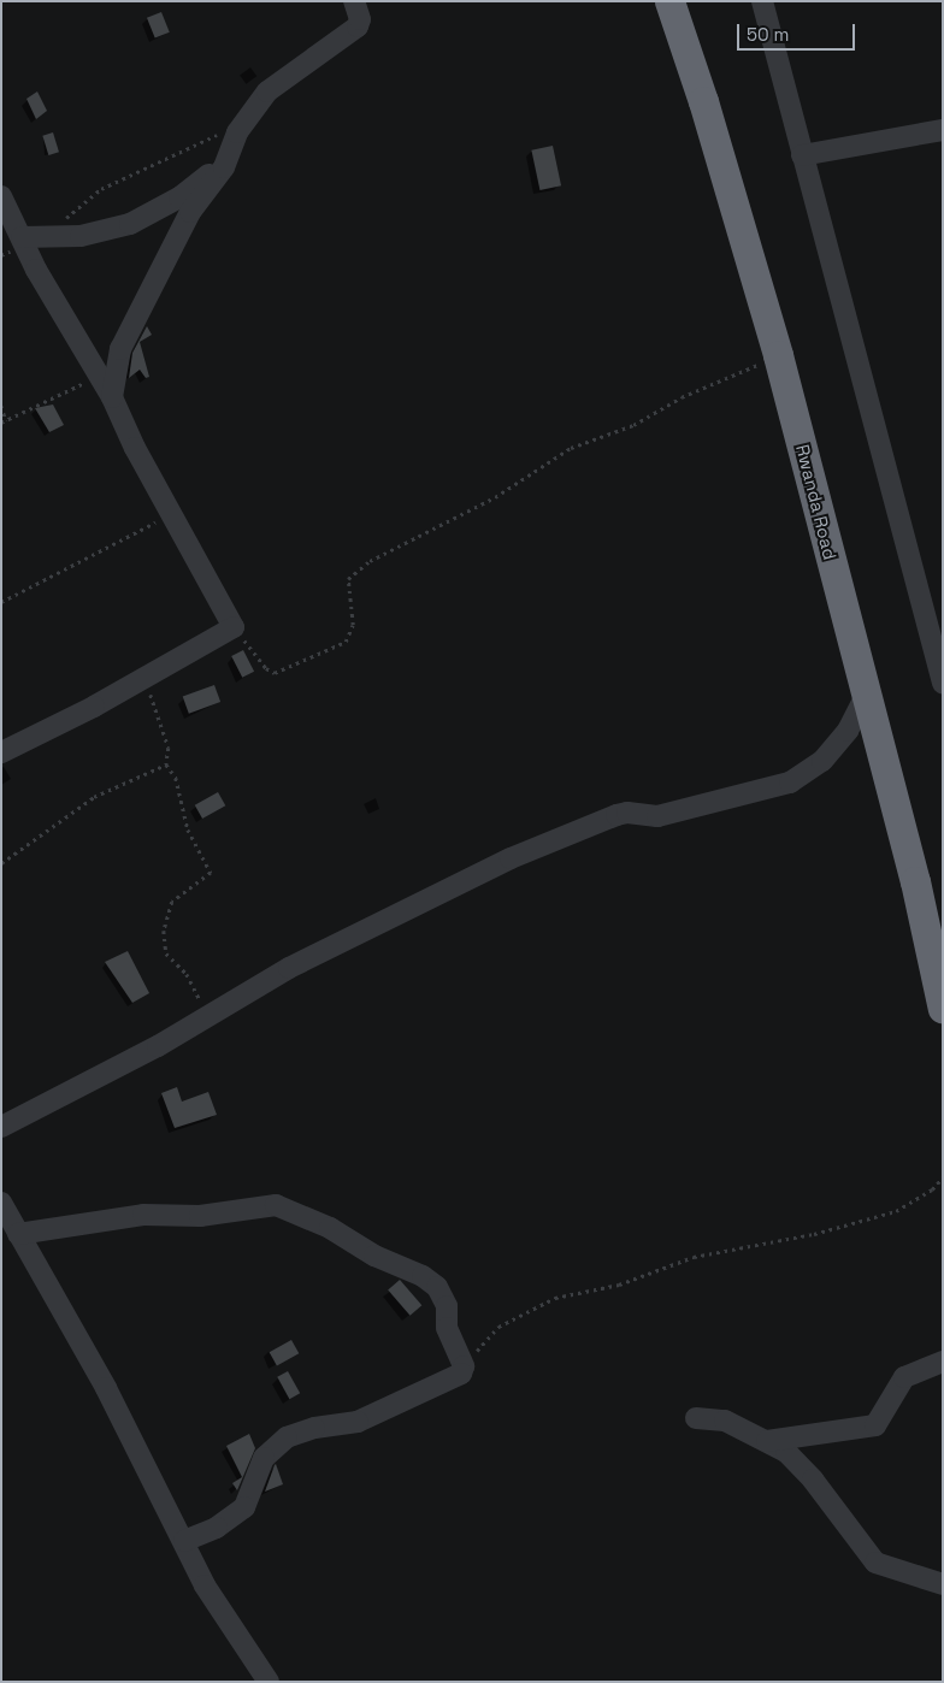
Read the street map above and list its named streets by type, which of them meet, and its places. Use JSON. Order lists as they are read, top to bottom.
{
  "streets": {
    "highway": ["Rwanda Road"]
  },
  "scale_bar": "50 m"
}
